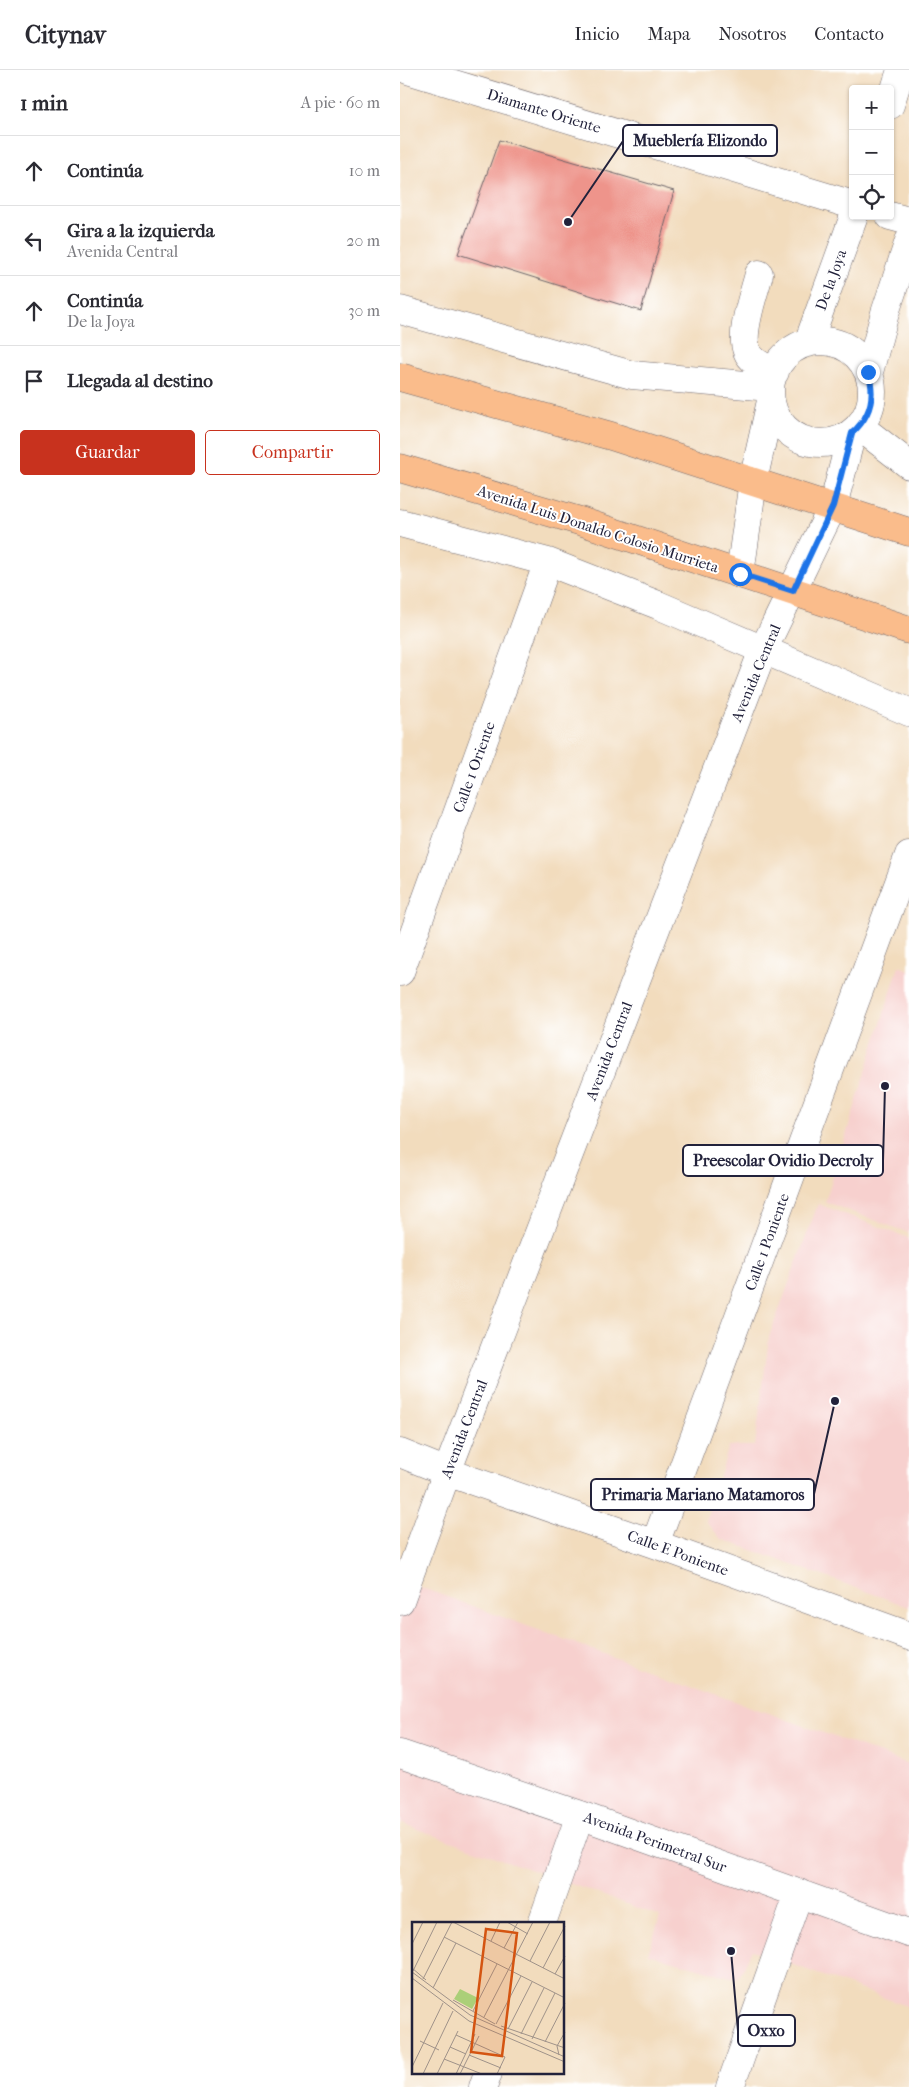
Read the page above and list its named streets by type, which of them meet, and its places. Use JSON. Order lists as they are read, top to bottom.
{
  "streets": {
    "main road": ["Avenida Luis Donaldo Colosio Murrieta"],
    "street": [
      "Diamante Oriente",
      "De la Joya",
      "Avenida Central",
      "Calle 1 Oriente",
      "Calle 1 Poniente",
      "Calle E Poniente",
      "Avenida Perimetral Sur"
    ]
  },
  "crossings": [
    ["Avenida Luis Donaldo Colosio Murrieta", "Avenida Central"],
    ["Avenida Central", "Calle E Poniente"],
    ["Calle 1 Poniente", "Calle E Poniente"]
  ],
  "places": [
    "Mueblería Elizondo",
    "Preescolar Ovidio Decroly",
    "Primaria Mariano Matamoros",
    "Oxxo"
  ],
  "page": {
    "header": "Citynav",
    "nav": [
      "Inicio",
      "Mapa",
      "Nosotros",
      "Contacto"
    ],
    "heading": ["1 min", "A pie · 60 m"],
    "map_buttons": ["+", "−"],
    "list": [
      ["Continúa", "10 m"],
      ["Gira a la izquierda", "Avenida Central", "20 m"],
      ["Continúa", "De la Joya", "30 m"],
      "Llegada al destino"
    ],
    "buttons": ["Guardar", "Compartir"]
  }
}
